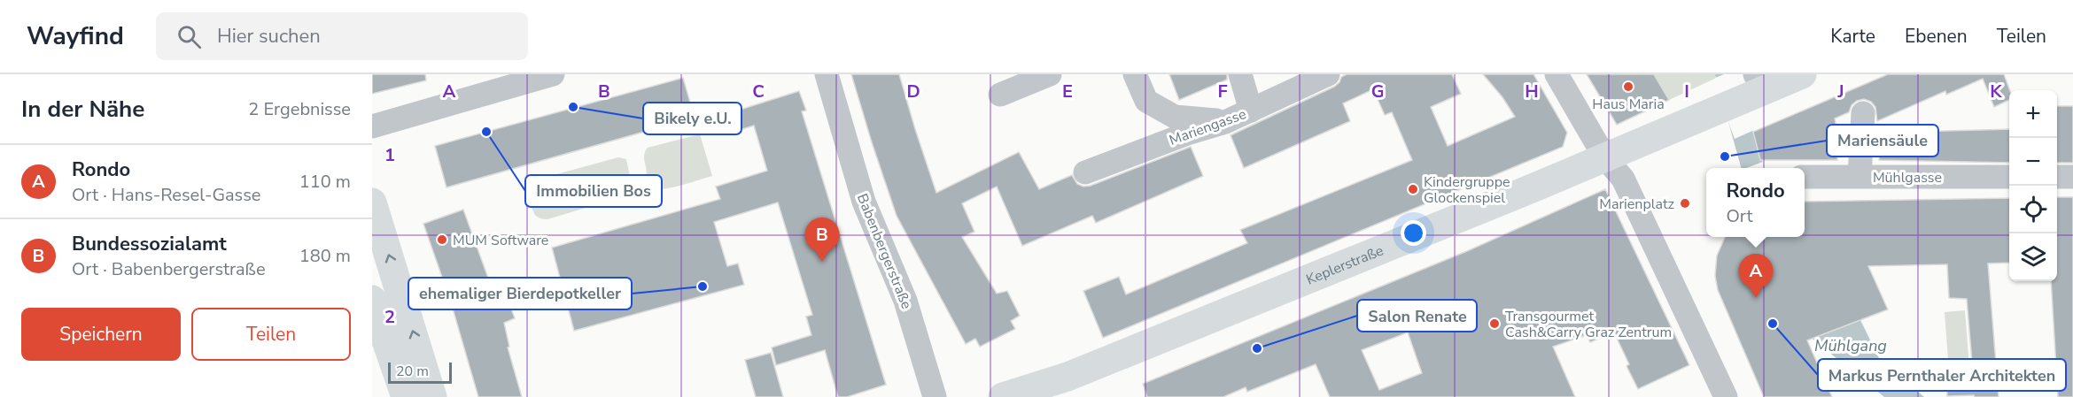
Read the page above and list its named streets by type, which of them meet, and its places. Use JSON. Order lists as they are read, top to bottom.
{
  "streets": {
    "main road": ["Keplerstraße"],
    "street": ["Mariengasse", "Mühlgasse", "Babenbergerstraße"]
  },
  "water": ["Mühlgang"],
  "places": [
    "Haus Maria",
    "Bikely e.U.",
    "Immobilien Bos",
    "Mariensäule",
    "Kindergruppe Glockenspiel",
    "Marienplatz",
    "MUM Software",
    "ehemaliger Bierdepotkeller",
    "Transgourmet Cash&Carry Graz Zentrum",
    "Markus Pernthaler Architekten",
    "Salon Renate"
  ],
  "scale_bar": "20 m",
  "page": {
    "header": "Wayfind",
    "search": "Hier suchen",
    "nav": ["Karte", "Ebenen", "Teilen"],
    "heading": ["In der Nähe", "2 Ergebnisse"],
    "map_buttons": ["+", "−"],
    "list": [
      {
        "mark": "A",
        "name": "Rondo",
        "note": "Ort · Hans-Resel-Gasse",
        "value": "110 m"
      },
      {
        "mark": "B",
        "name": "Bundessozialamt",
        "note": "Ort · Babenbergerstraße",
        "value": "180 m"
      }
    ],
    "popup": ["Rondo", "Ort"],
    "pins": ["B", "A"],
    "buttons": ["Speichern", "Teilen"],
    "scale": "20 m"
  },
  "grid": {
    "columns": [
      "A",
      "B",
      "C",
      "D",
      "E",
      "F",
      "G",
      "H",
      "I",
      "J",
      "K"
    ],
    "rows": ["1", "2"]
  }
}
